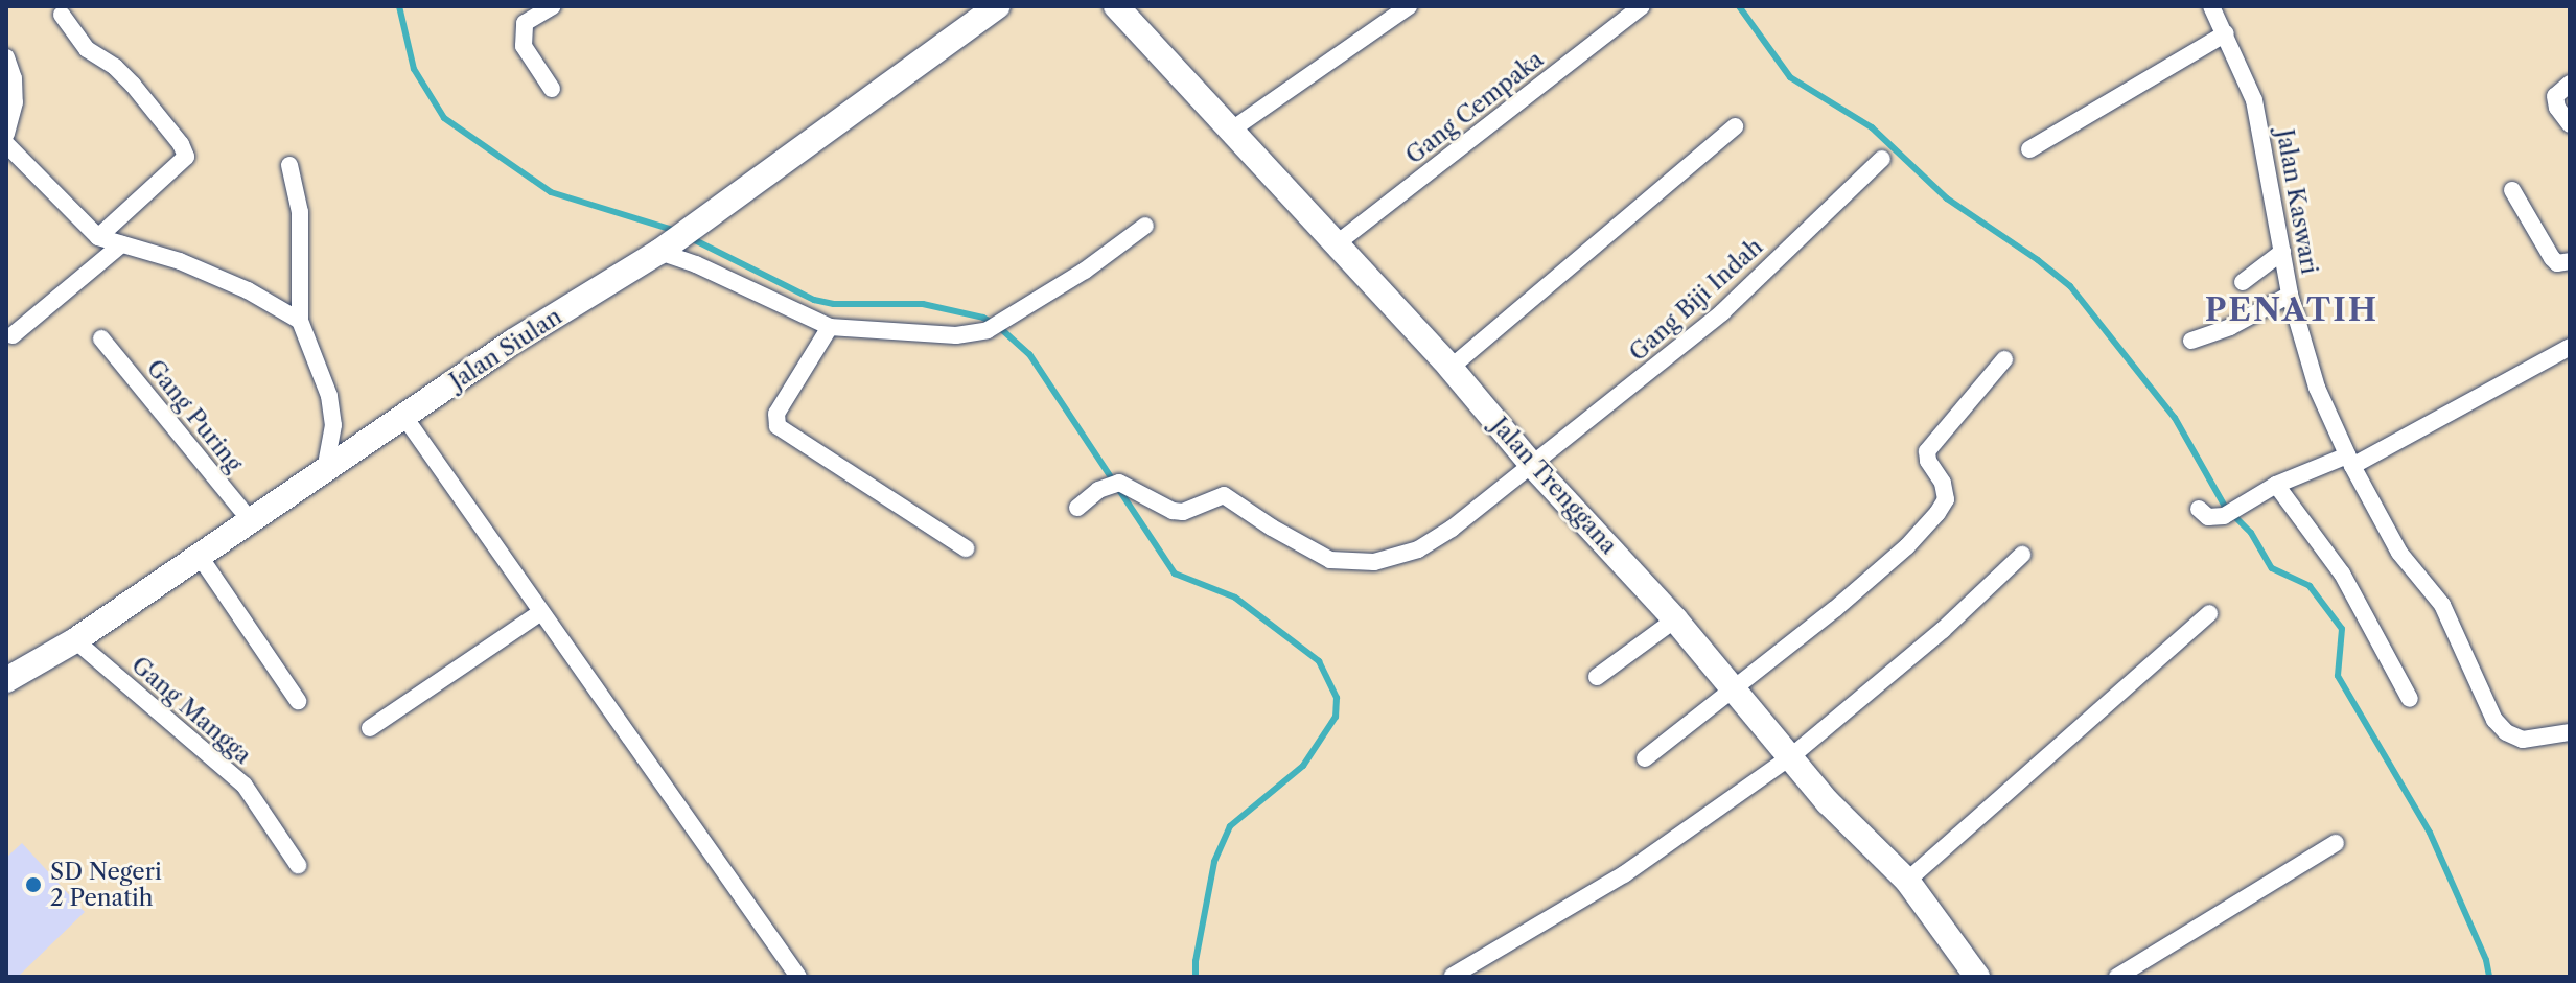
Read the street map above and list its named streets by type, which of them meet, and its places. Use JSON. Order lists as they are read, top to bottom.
{
  "streets": {
    "main road": ["Jalan Siulan", "Jalan Trenggana"],
    "street": [
      "Gang Cempaka",
      "Jalan Kaswari",
      "Gang Biji Indah",
      "Gang Puring",
      "Gang Mangga"
    ]
  },
  "crossings": [
    ["Gang Cempaka", "Jalan Trenggana"],
    ["Gang Biji Indah", "Jalan Trenggana"],
    ["Jalan Siulan", "Gang Puring"],
    ["Jalan Siulan", "Gang Mangga"]
  ],
  "districts": ["PENATIH"],
  "places": ["SD Negeri 2 Penatih"]
}
